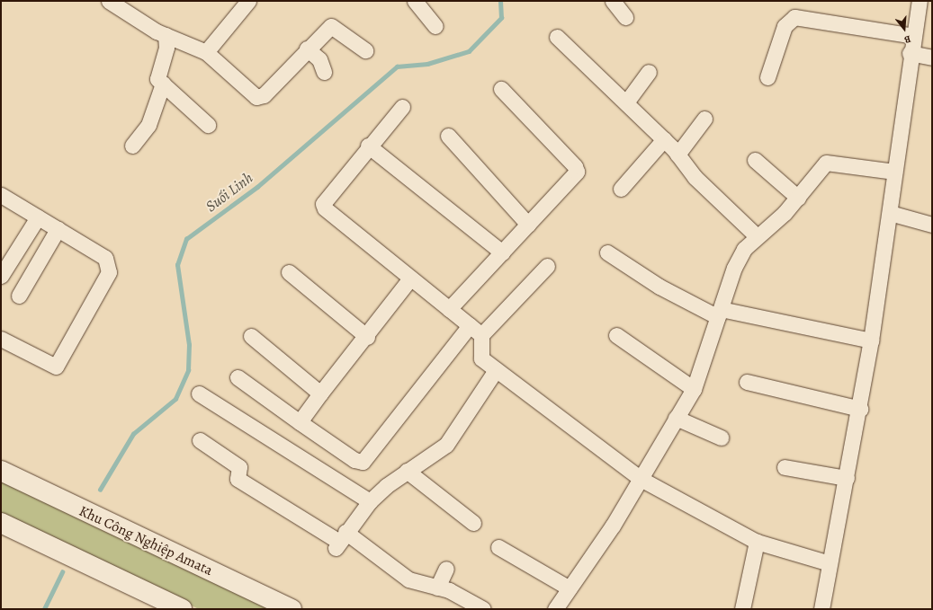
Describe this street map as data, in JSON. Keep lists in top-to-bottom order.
{
  "streets": {
    "street": ["Khu Công Nghiệp Amata"]
  },
  "water": ["Suối Linh"],
  "north": "bottom"
}
